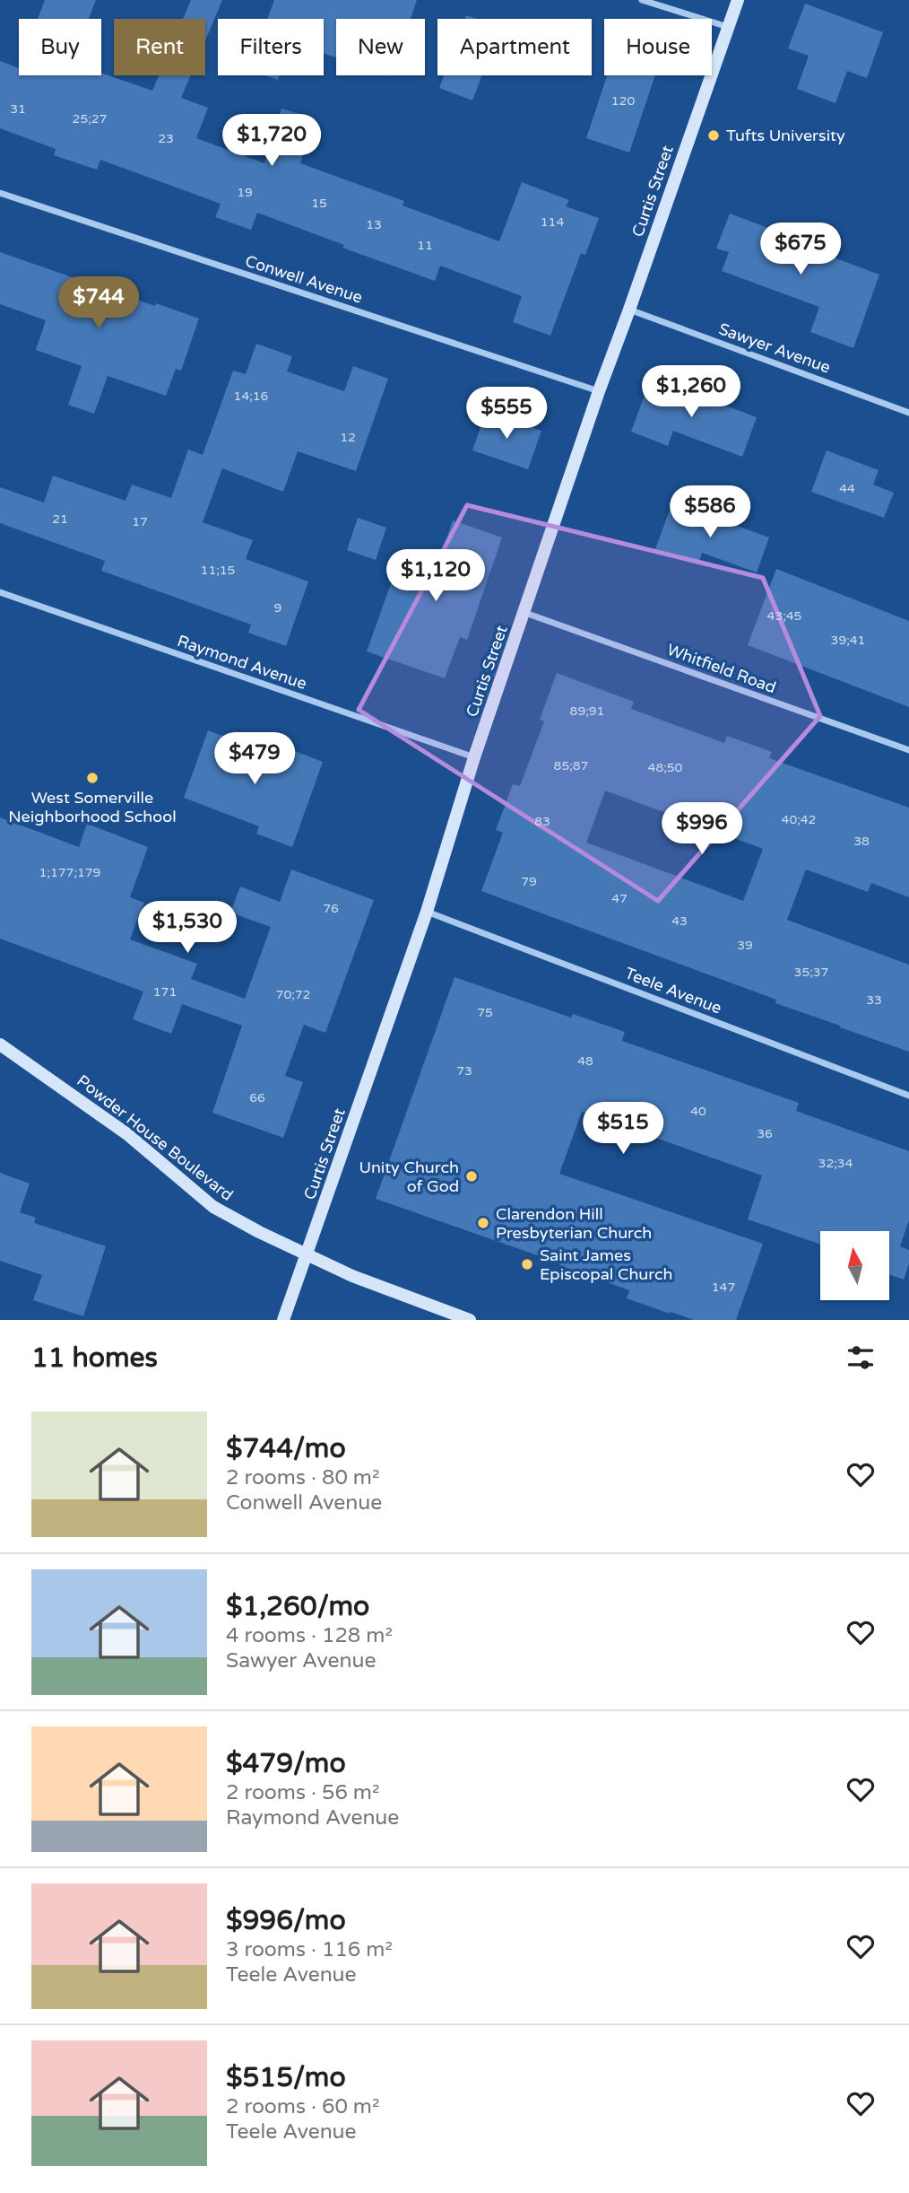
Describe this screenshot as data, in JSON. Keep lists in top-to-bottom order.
{
  "streets": {
    "street": [
      "Curtis Street",
      "Conwell Avenue",
      "Sawyer Avenue",
      "Raymond Avenue",
      "Whitfield Road",
      "Teele Avenue",
      "Powder House Boulevard"
    ]
  },
  "crossings": [
    ["Curtis Street", "Conwell Avenue"],
    ["Curtis Street", "Sawyer Avenue"],
    ["Curtis Street", "Raymond Avenue"],
    ["Curtis Street", "Whitfield Road"],
    ["Curtis Street", "Teele Avenue"],
    ["Curtis Street", "Powder House Boulevard"]
  ],
  "places": [
    "Tufts University",
    "West Somerville Neighborhood School",
    "Unity Church of God",
    "Clarendon Hill Presbyterian Church",
    "Saint James Episcopal Church"
  ],
  "house_numbers": [
    "120",
    "31",
    "25;27",
    "23",
    "19",
    "15",
    "114",
    "13",
    "11",
    "14;16",
    "12",
    "44",
    "21",
    "17",
    "11;15",
    "9",
    "43;45",
    "39;41",
    "89;91",
    "85;87",
    "48;50",
    "40;42",
    "83",
    "38",
    "1;177;179",
    "79",
    "47",
    "76",
    "43",
    "39",
    "35;37",
    "171",
    "70;72",
    "33",
    "75",
    "48",
    "73",
    "66",
    "40",
    "36",
    "32;34",
    "147"
  ],
  "north": "top",
  "page": {
    "chip": [
      "Buy",
      "Rent",
      "Filters",
      "New",
      "Apartment",
      "House"
    ],
    "price": [
      "$1,720",
      "$675",
      "$744",
      "$1,260",
      "$555",
      "$586",
      "$1,120",
      "$479",
      "$996",
      "$1,530",
      "$515"
    ],
    "heading": "11 homes",
    "list": [
      {
        "name": "$744/mo",
        "note": "2 rooms · 80 m² · Conwell Avenue"
      },
      {
        "name": "$1,260/mo",
        "note": "4 rooms · 128 m² · Sawyer Avenue"
      },
      {
        "name": "$479/mo",
        "note": "2 rooms · 56 m² · Raymond Avenue"
      },
      {
        "name": "$996/mo",
        "note": "3 rooms · 116 m² · Teele Avenue"
      },
      {
        "name": "$515/mo",
        "note": "2 rooms · 60 m² · Teele Avenue"
      }
    ]
  }
}
